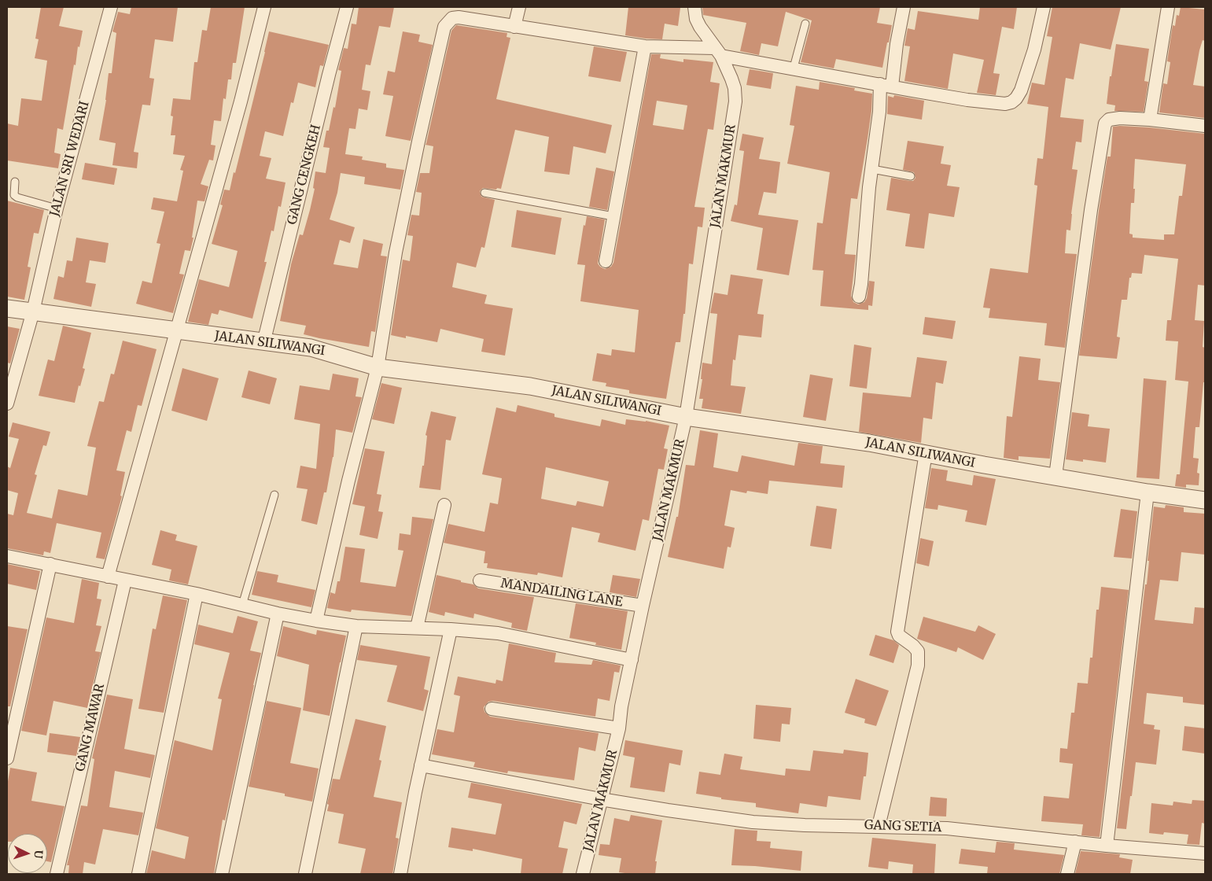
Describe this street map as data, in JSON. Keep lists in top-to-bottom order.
{
  "streets": {
    "street": [
      "JALAN SRI WEDARI",
      "GANG CENGKEH",
      "JALAN MAKMUR",
      "JALAN SILIWANGI",
      "MANDAILING LANE",
      "GANG MAWAR",
      "GANG SETIA"
    ]
  },
  "crossings": [
    ["JALAN SRI WEDARI", "JALAN SILIWANGI"],
    ["GANG CENGKEH", "JALAN SILIWANGI"],
    ["JALAN MAKMUR", "JALAN SILIWANGI"],
    ["JALAN MAKMUR", "MANDAILING LANE"],
    ["JALAN MAKMUR", "GANG SETIA"]
  ],
  "north": "right"
}
